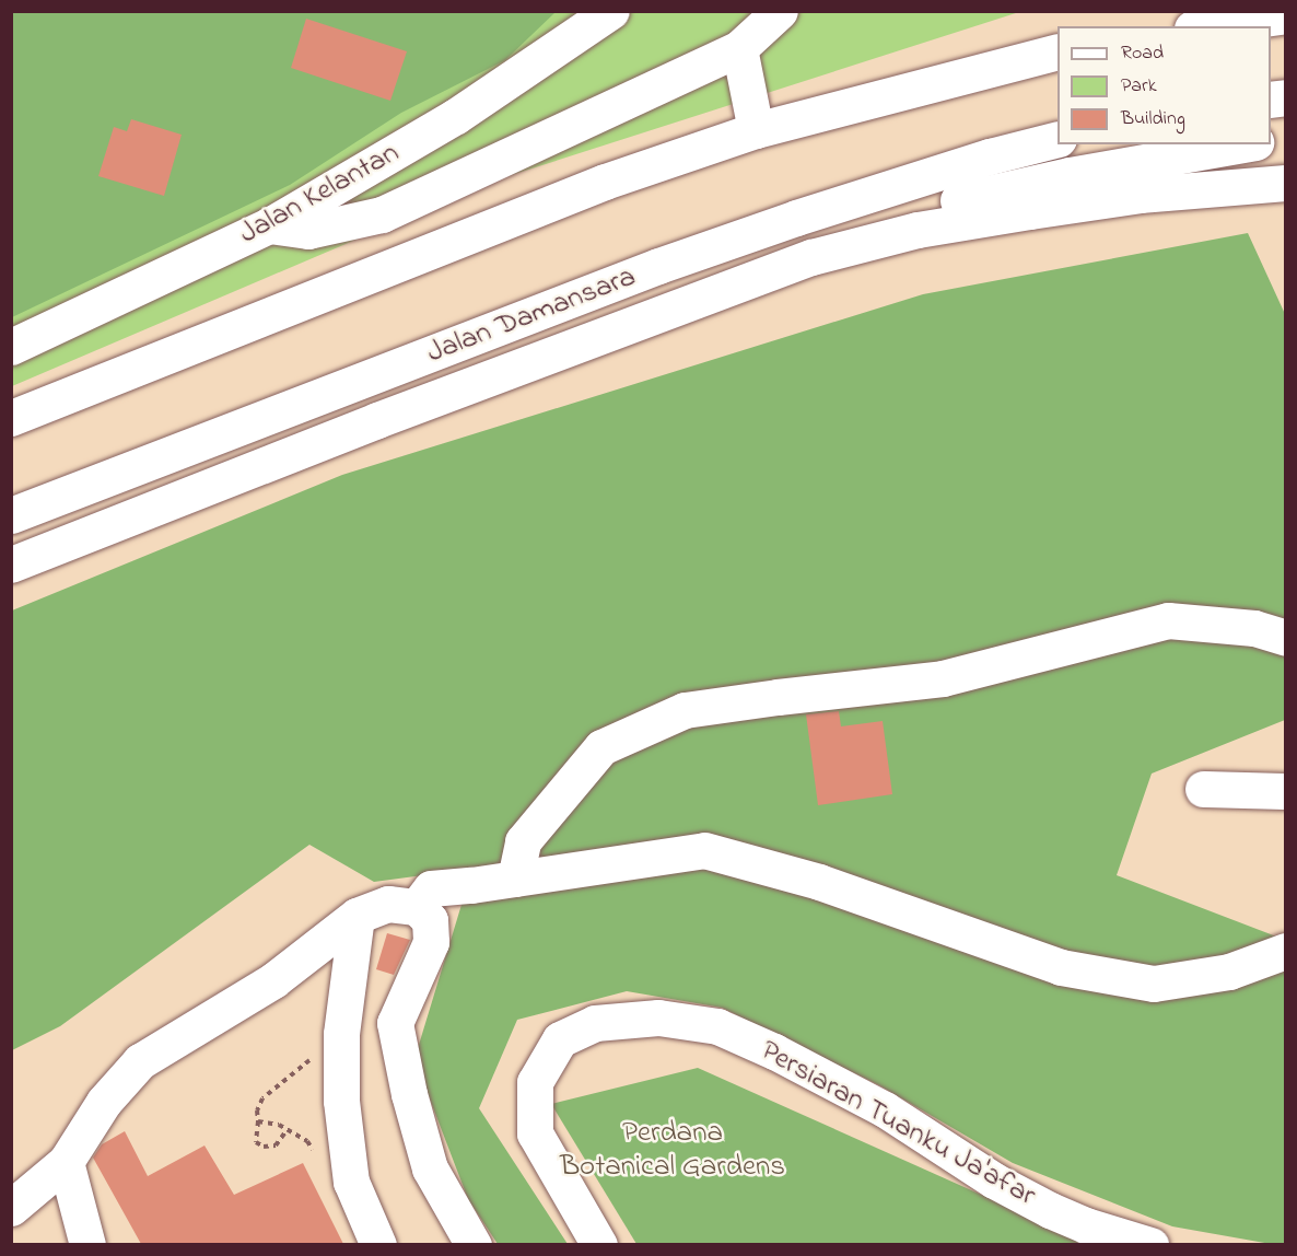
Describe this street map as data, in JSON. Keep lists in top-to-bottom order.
{
  "streets": {
    "main road": ["Jalan Kelantan", "Jalan Damansara", "Persiaran Tuanku Ja'afar"]
  },
  "parks": ["Perdana Botanical Gardens"],
  "legend": ["Road", "Park", "Building"]
}
